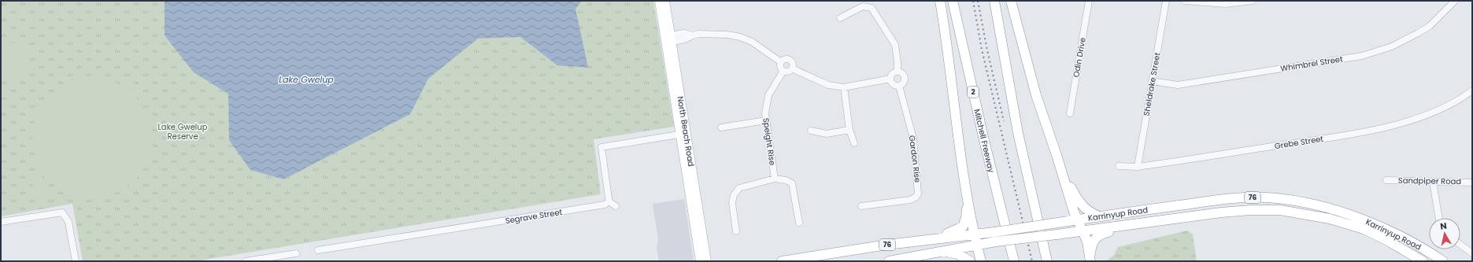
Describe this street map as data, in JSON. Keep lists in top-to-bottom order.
{
  "streets": {
    "highway": [
      "2",
      "Mitchell Freeway",
      "76",
      "Karrinyup Road"
    ],
    "main road": ["North Beach Road"],
    "street": [
      "Odin Drive",
      "Whimbrel Street",
      "Sheldrake Street",
      "Speight Rise",
      "Grebe Street",
      "Gardon Rise",
      "Sandpiper Road",
      "Segrave Street"
    ]
  },
  "crossings": [
    ["Whimbrel Street", "Sheldrake Street"],
    ["Sheldrake Street", "Grebe Street"]
  ],
  "water": ["Lake Gwelup"],
  "parks": ["Lake Gwelup Reserve"],
  "north": "top"
}
